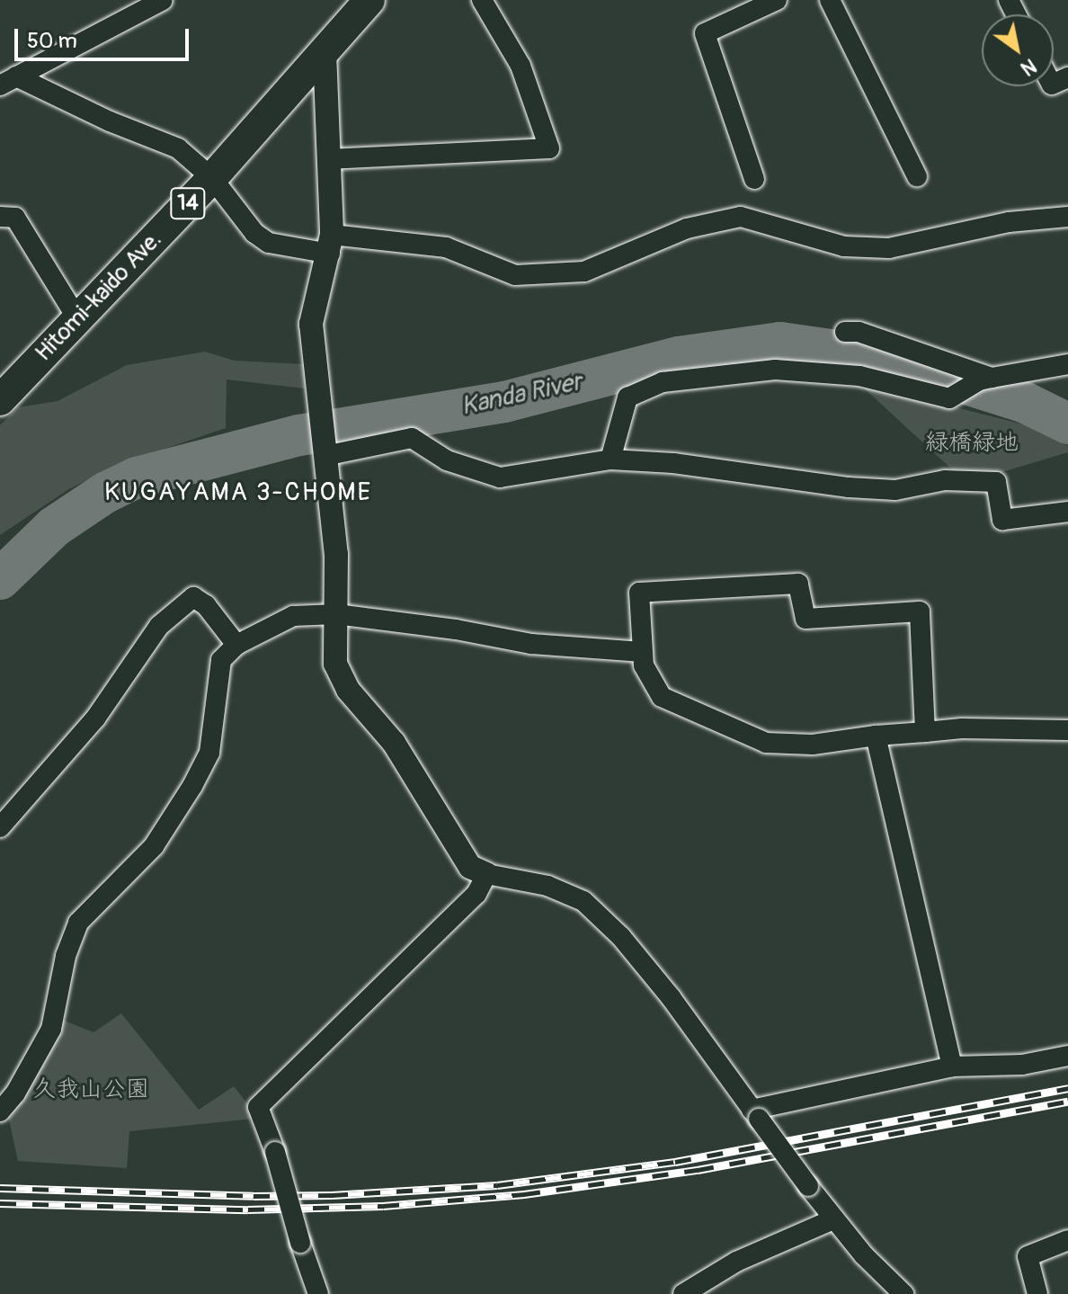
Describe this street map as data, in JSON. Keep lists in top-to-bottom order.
{
  "streets": {
    "main road": ["14", "Hitomi-kaido Ave."]
  },
  "districts": ["KUGAYAMA 3-CHOME"],
  "water": ["Kanda River"],
  "parks": ["緑橋緑地", "久我山公園"],
  "scale_bar": "50 m",
  "north": "bottom right"
}
